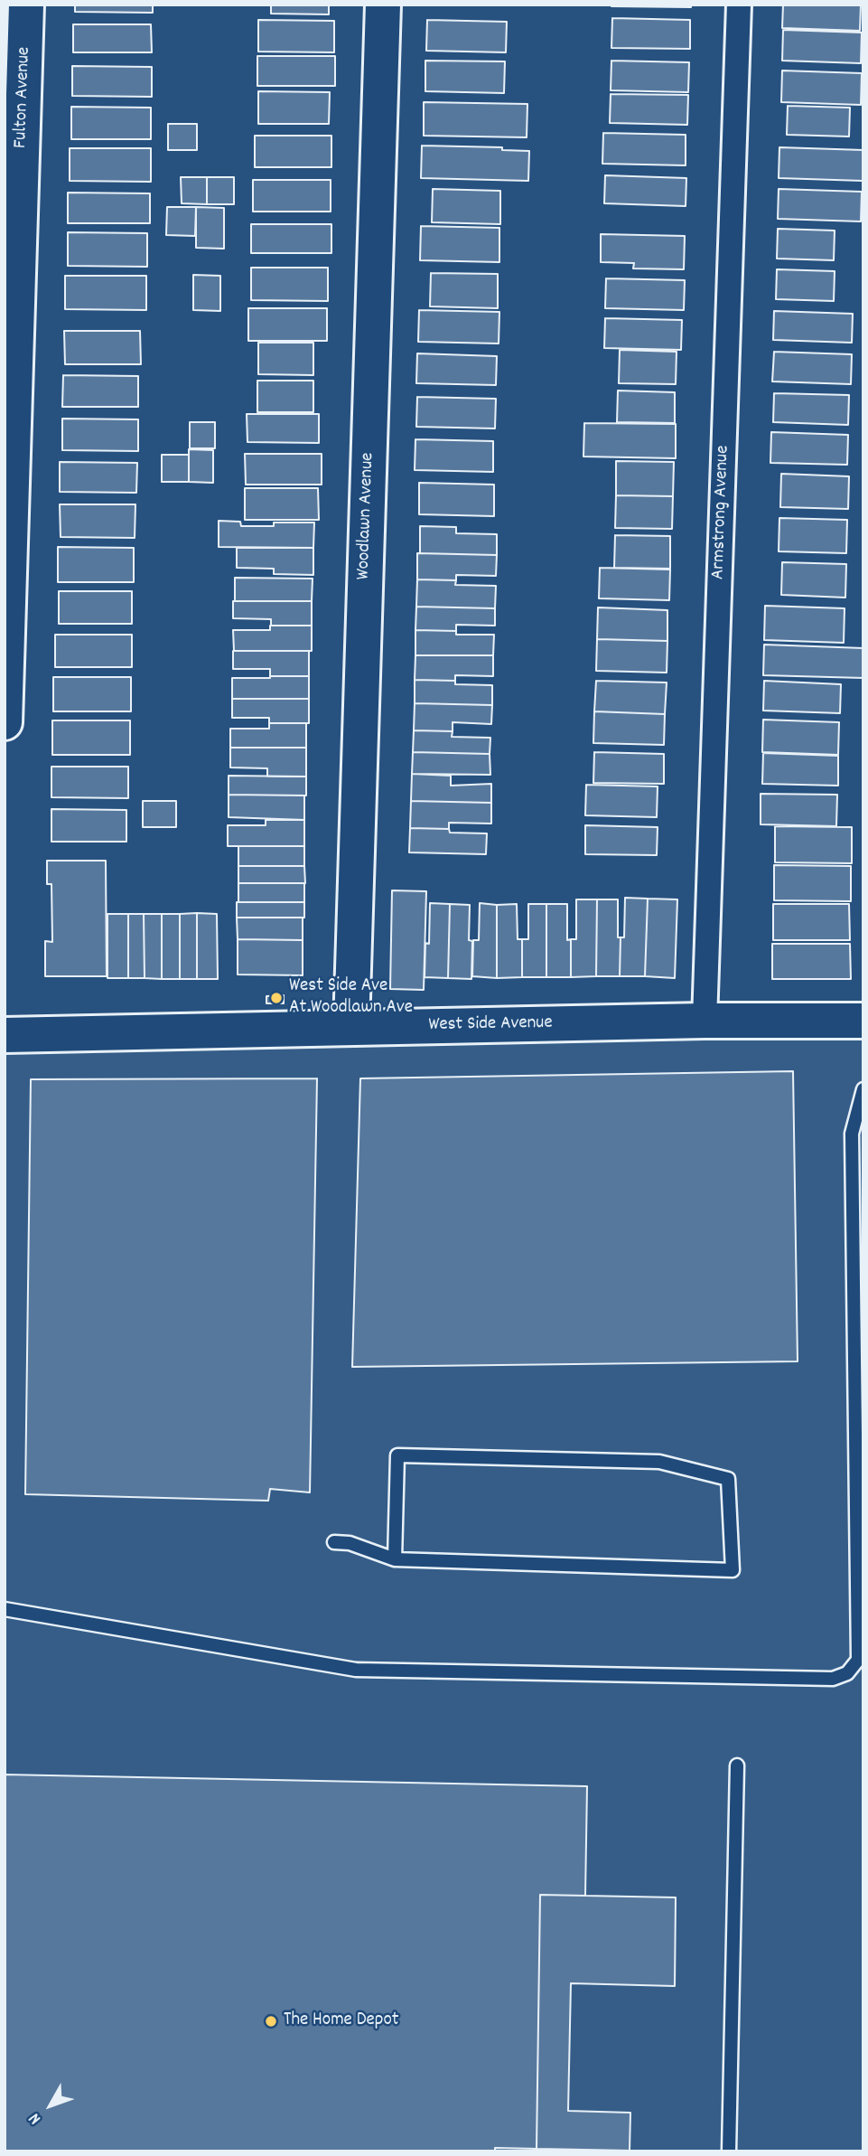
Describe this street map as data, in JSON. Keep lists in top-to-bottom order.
{
  "streets": {
    "street": [
      "Fulton Avenue",
      "Armstrong Avenue",
      "Woodlawn Avenue",
      "West Side Avenue"
    ]
  },
  "crossings": [
    ["Armstrong Avenue", "West Side Avenue"],
    ["Woodlawn Avenue", "West Side Avenue"]
  ],
  "places": ["West Side Ave At Woodlawn Ave", "The Home Depot"],
  "north": "bottom left"
}
